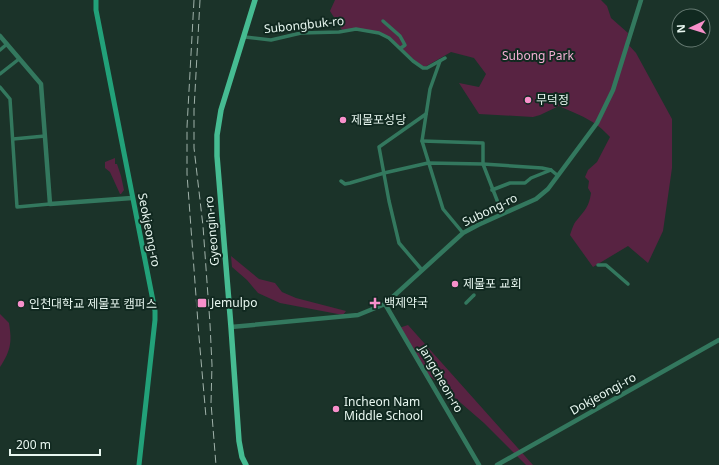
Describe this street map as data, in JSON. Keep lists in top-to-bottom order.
{
  "streets": {
    "main road": ["Seokjeong-ro", "Gyeongin-ro"],
    "street": [
      "Subongbuk-ro",
      "Subong-ro",
      "Jangcheon-ro",
      "Dokjeongi-ro"
    ]
  },
  "crossings": [
    ["Subongbuk-ro", "Gyeongin-ro"],
    ["Subong-ro", "Gyeongin-ro"],
    ["Subong-ro", "Jangcheon-ro"]
  ],
  "parks": ["Subong Park"],
  "places": {
    "other": [
      "무덕정",
      "제물포성당",
      "제물포 교회",
      "인천대학교 제물포 캠퍼스",
      "Incheon Nam Middle School"
    ],
    "transit": ["Jemulpo"],
    "health": ["백제약국"]
  },
  "scale_bar": "200 m",
  "north": "left"
}
